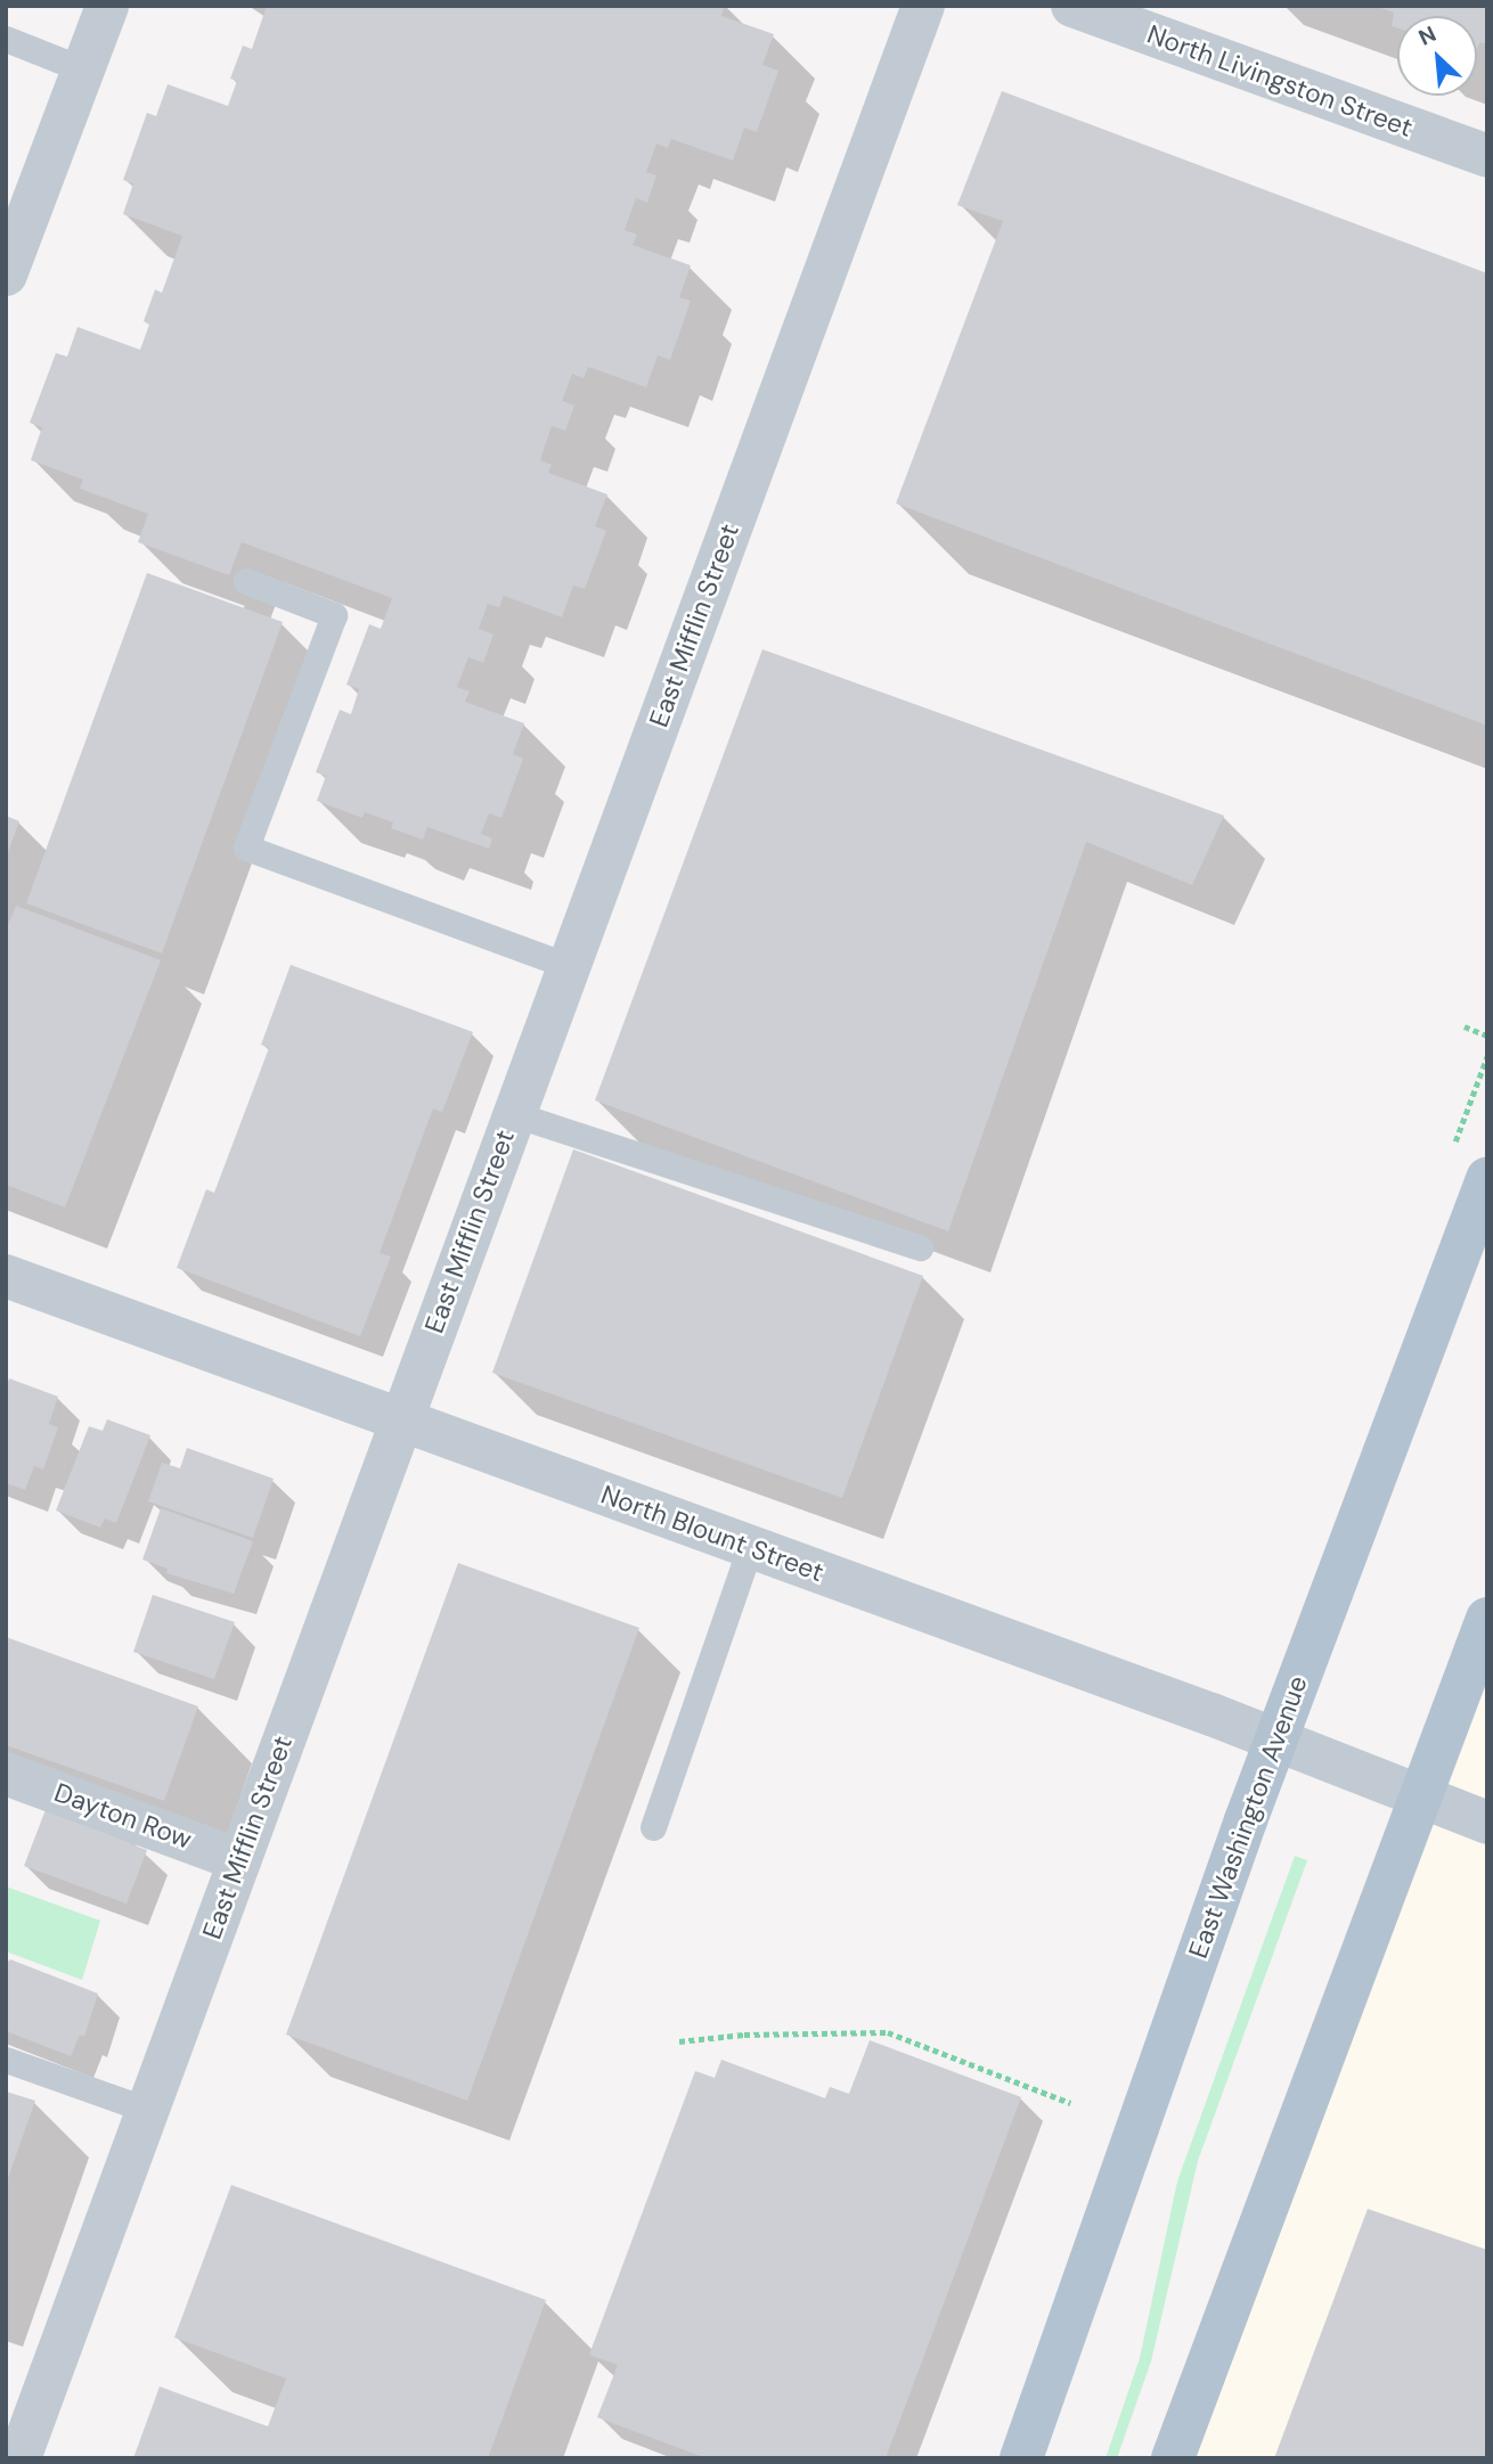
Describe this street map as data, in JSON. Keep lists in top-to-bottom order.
{
  "streets": {
    "main road": ["East Washington Avenue"],
    "street": [
      "North Livingston Street",
      "East Mifflin Street",
      "North Blount Street",
      "Dayton Row"
    ]
  },
  "crossings": [
    ["East Mifflin Street", "North Blount Street"],
    ["East Mifflin Street", "Dayton Row"],
    ["North Blount Street", "East Washington Avenue"]
  ],
  "north": "top left"
}
